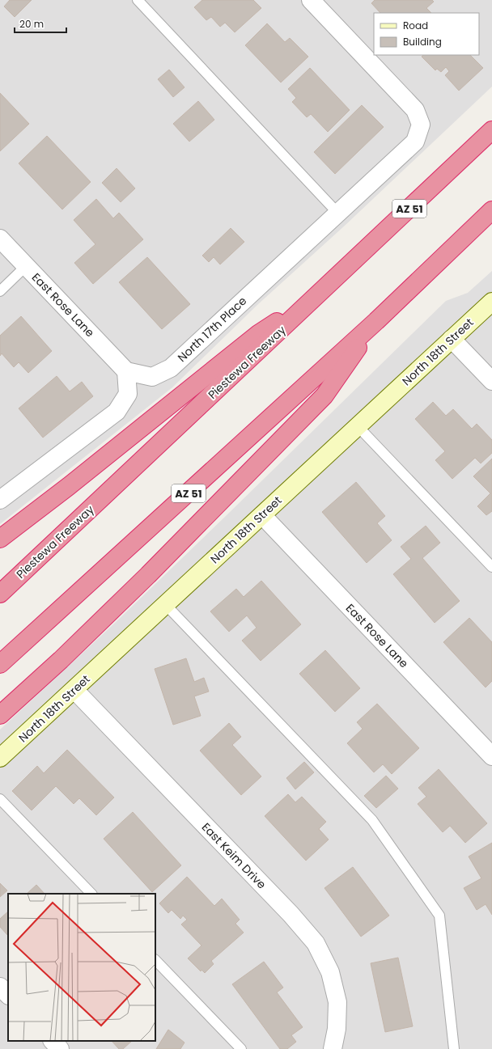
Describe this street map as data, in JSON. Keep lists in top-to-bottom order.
{
  "streets": {
    "highway": ["AZ 51", "Piestewa Freeway"],
    "street": [
      "East Rose Lane",
      "North 17th Place",
      "North 18th Street",
      "East Keim Drive"
    ]
  },
  "crossings": [
    ["East Rose Lane", "North 17th Place"],
    ["East Rose Lane", "North 18th Street"],
    ["North 18th Street", "East Keim Drive"]
  ],
  "legend": ["Road", "Building"],
  "scale_bar": "20 m"
}
